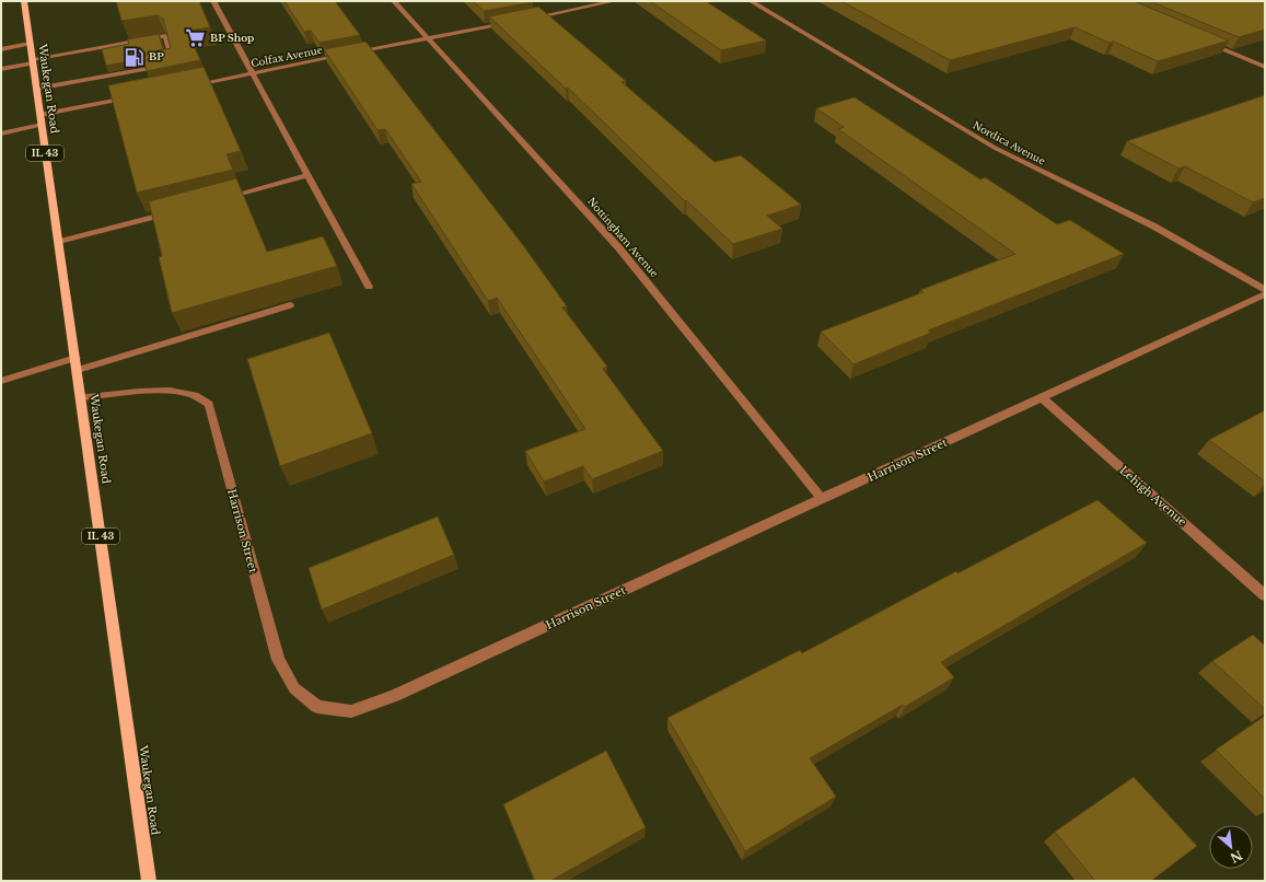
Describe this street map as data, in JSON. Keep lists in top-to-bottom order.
{
  "streets": {
    "main road": ["Waukegan Road", "IL 43"],
    "street": [
      "Colfax Avenue",
      "Nordica Avenue",
      "Nottingham Avenue",
      "Harrison Street",
      "Lehigh Avenue"
    ]
  },
  "crossings": [
    ["Waukegan Road", "Harrison Street"],
    ["Nottingham Avenue", "Harrison Street"],
    ["Harrison Street", "Lehigh Avenue"]
  ],
  "places": {
    "supermarket": ["BP Shop"],
    "fuel station": ["BP"]
  },
  "north": "bottom right"
}
